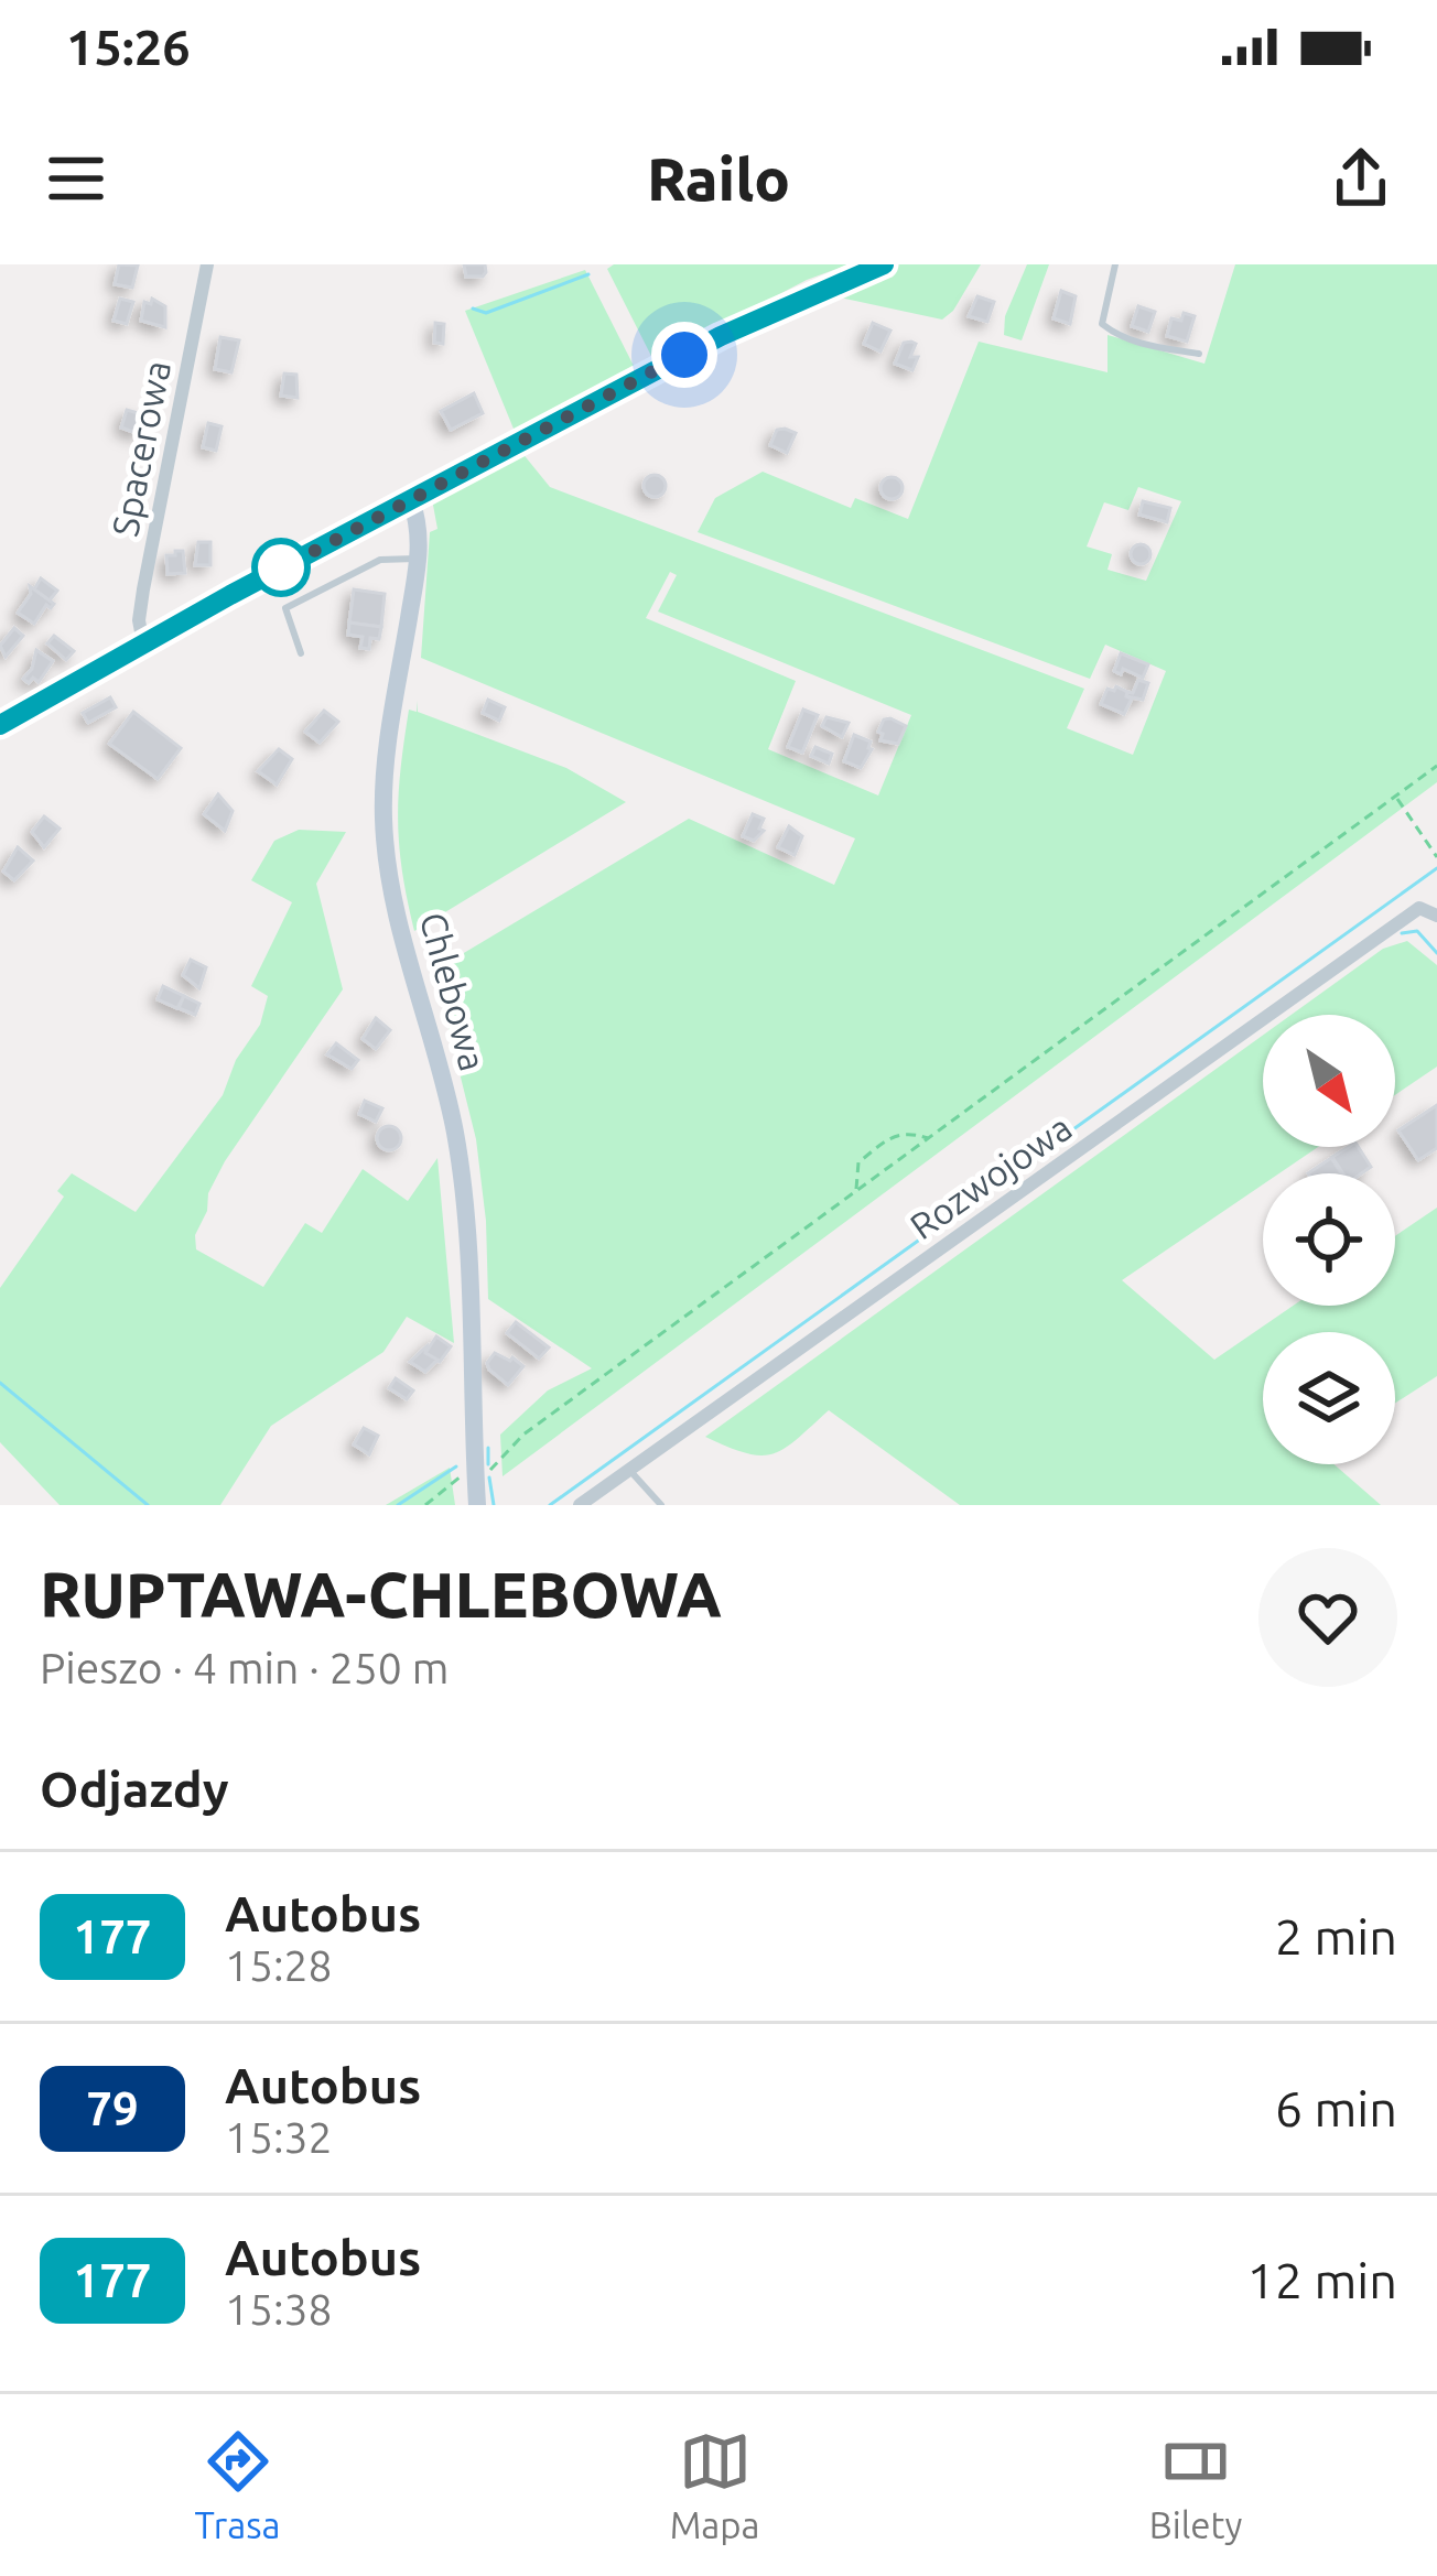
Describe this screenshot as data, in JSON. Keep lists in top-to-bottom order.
{
  "streets": {
    "street": ["Spacerowa", "Chlebowa", "Rozwojowa"]
  },
  "lines": ["bus line 177"],
  "north": "bottom right",
  "page": {
    "status": "15:26",
    "header": "Railo",
    "heading": [
      ["RUPTAWA-CHLEBOWA", "Pieszo · 4 min · 250 m"],
      "Odjazdy"
    ],
    "list": [
      {
        "mark": "177",
        "name": "Autobus",
        "note": "15:28",
        "value": "2 min"
      },
      {
        "mark": "79",
        "name": "Autobus",
        "note": "15:32",
        "value": "6 min"
      },
      {
        "mark": "177",
        "name": "Autobus",
        "note": "15:38",
        "value": "12 min"
      }
    ],
    "tabs": ["Trasa", "Mapa", "Bilety"]
  }
}
